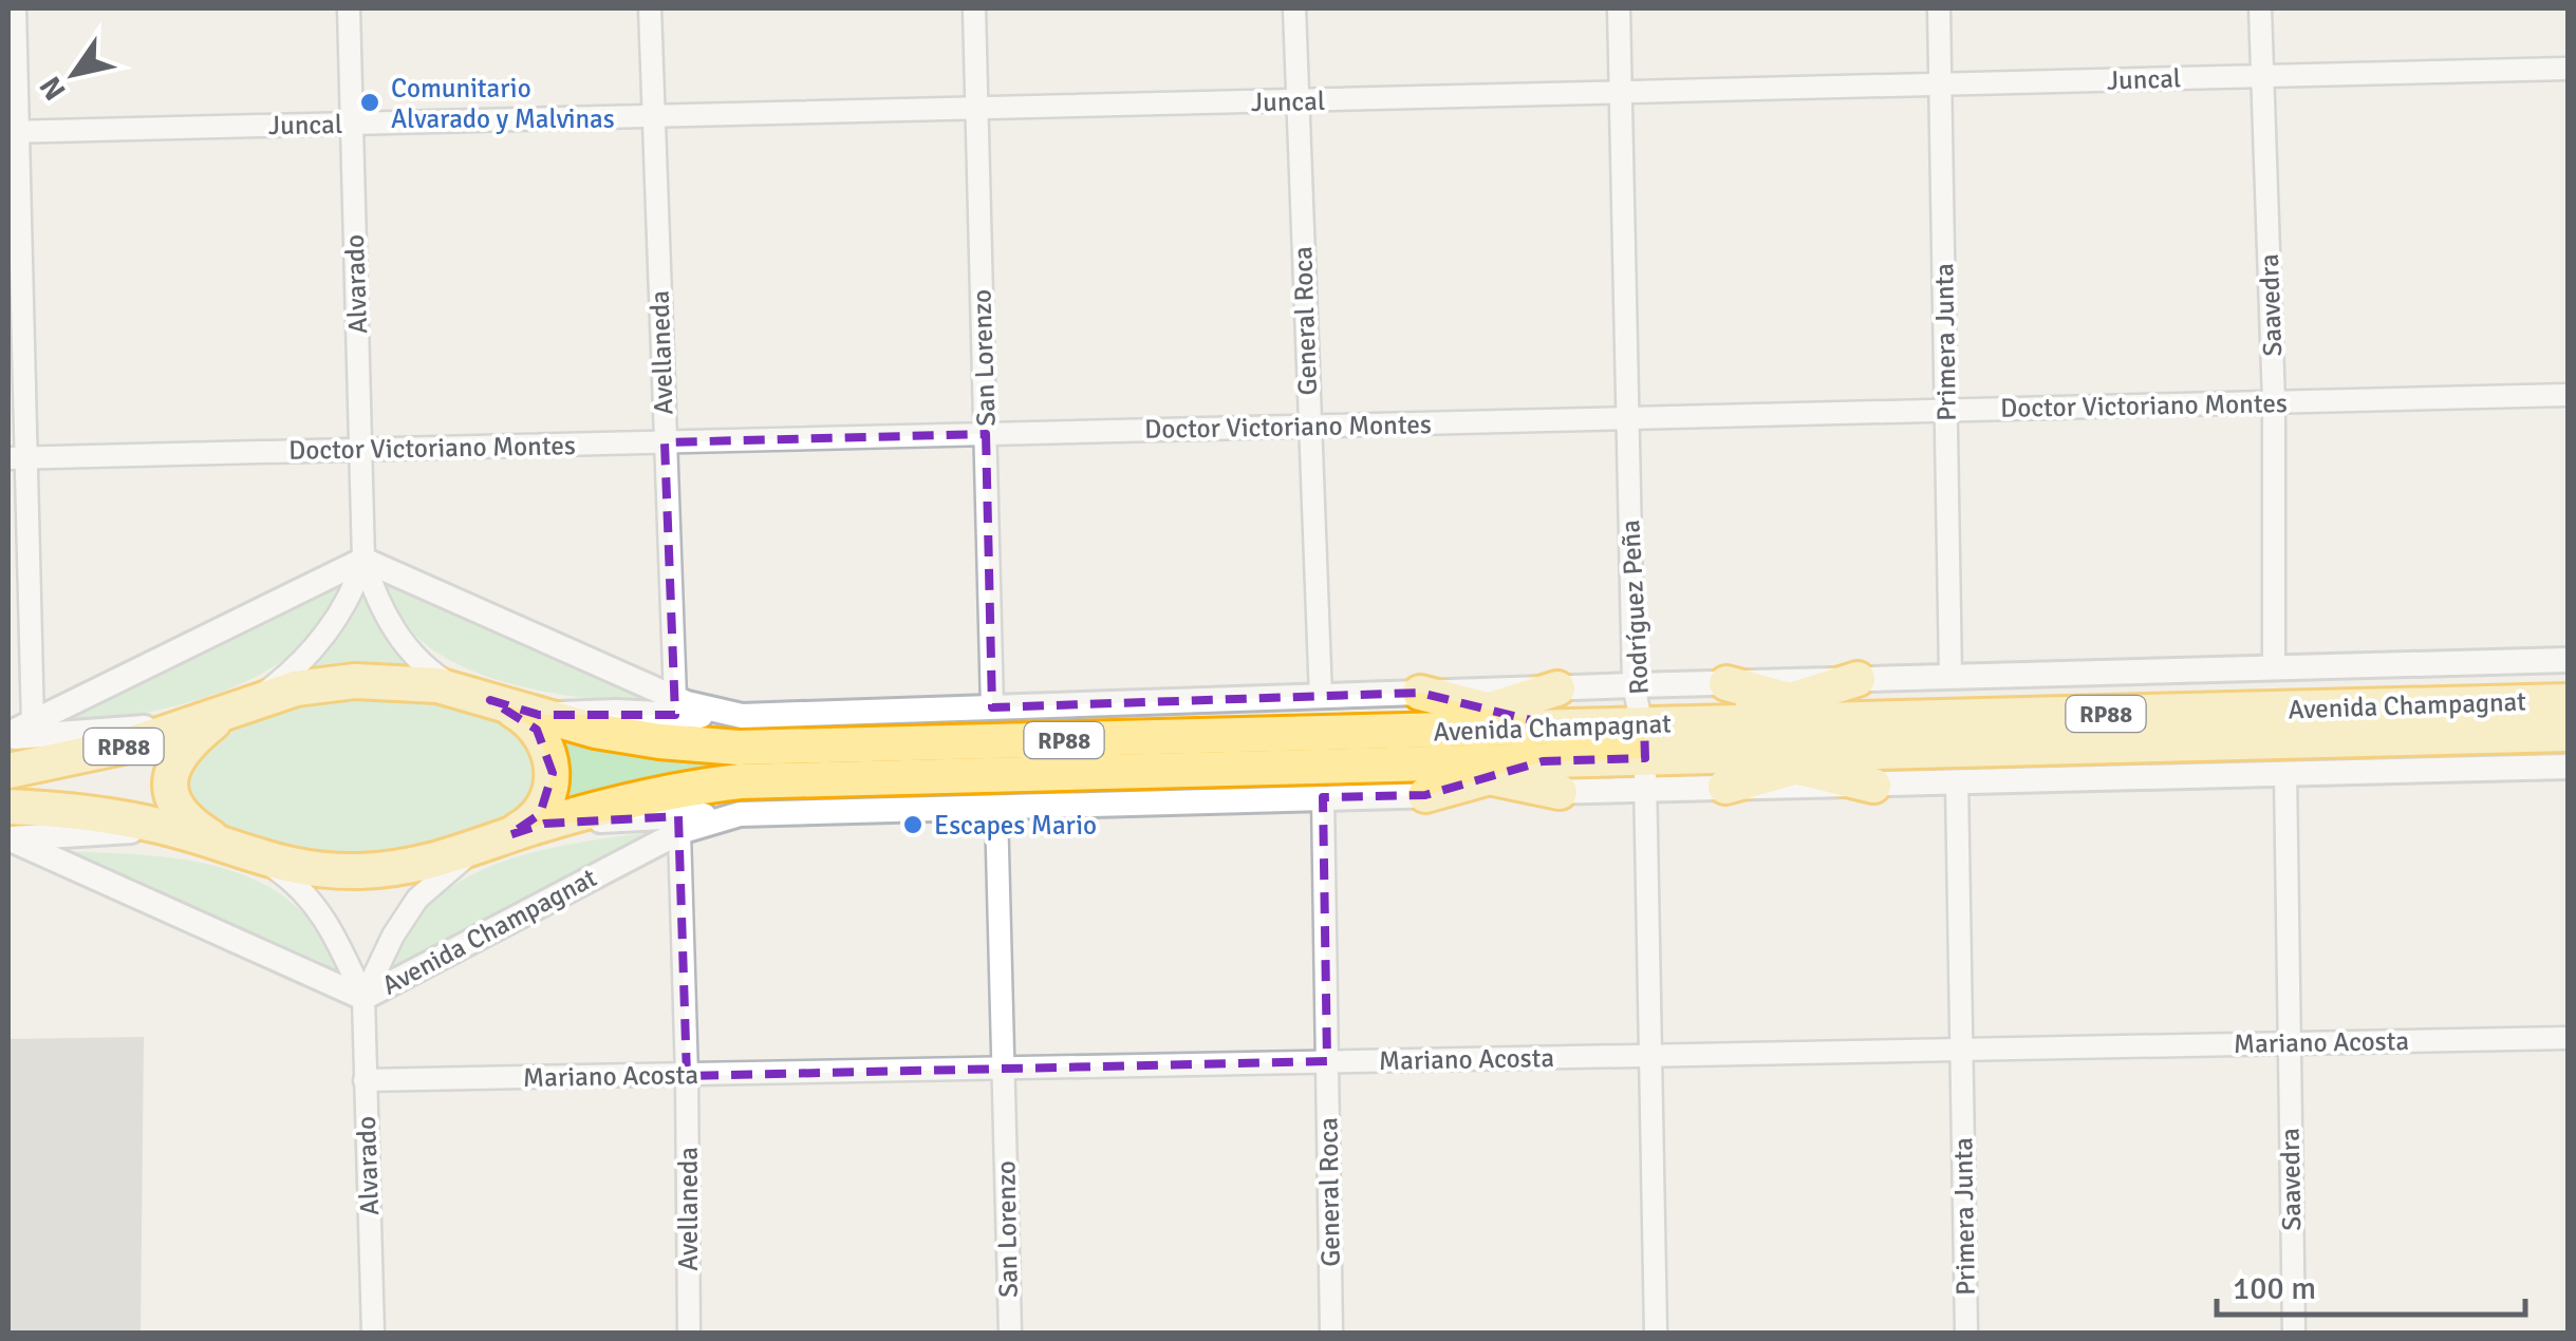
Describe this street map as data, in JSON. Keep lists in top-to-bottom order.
{
  "streets": {
    "highway": ["Avenida Champagnat", "RP88"],
    "street": [
      "Juncal",
      "Alvarado",
      "Saavedra",
      "General Roca",
      "Primera Junta",
      "Avellaneda",
      "San Lorenzo",
      "Doctor Victoriano Montes",
      "Rodríguez Peña",
      "Mariano Acosta"
    ]
  },
  "crossings": [
    ["Juncal", "Alvarado"],
    ["Juncal", "Saavedra"],
    ["Juncal", "General Roca"],
    ["Juncal", "Primera Junta"],
    ["Juncal", "Avellaneda"],
    ["Juncal", "San Lorenzo"],
    ["Juncal", "Rodríguez Peña"],
    ["Alvarado", "Doctor Victoriano Montes"],
    ["Alvarado", "Avenida Champagnat"],
    ["Alvarado", "RP88"],
    ["Alvarado", "Mariano Acosta"],
    ["Saavedra", "Doctor Victoriano Montes"],
    ["Saavedra", "Avenida Champagnat"],
    ["Saavedra", "Mariano Acosta"],
    ["General Roca", "Doctor Victoriano Montes"],
    ["General Roca", "Avenida Champagnat"],
    ["General Roca", "Mariano Acosta"],
    ["Primera Junta", "Doctor Victoriano Montes"],
    ["Primera Junta", "Avenida Champagnat"],
    ["Primera Junta", "Mariano Acosta"],
    ["Avellaneda", "Doctor Victoriano Montes"],
    ["Avellaneda", "Avenida Champagnat"],
    ["Avellaneda", "Mariano Acosta"],
    ["San Lorenzo", "Doctor Victoriano Montes"],
    ["San Lorenzo", "Avenida Champagnat"],
    ["San Lorenzo", "Mariano Acosta"],
    ["Doctor Victoriano Montes", "Rodríguez Peña"],
    ["Rodríguez Peña", "Avenida Champagnat"],
    ["Rodríguez Peña", "Mariano Acosta"],
    ["Avenida Champagnat", "RP88"]
  ],
  "places": ["Comunitario Alvarado y Malvinas", "Escapes Mario"],
  "scale_bar": "100 m",
  "north": "bottom left"
}
